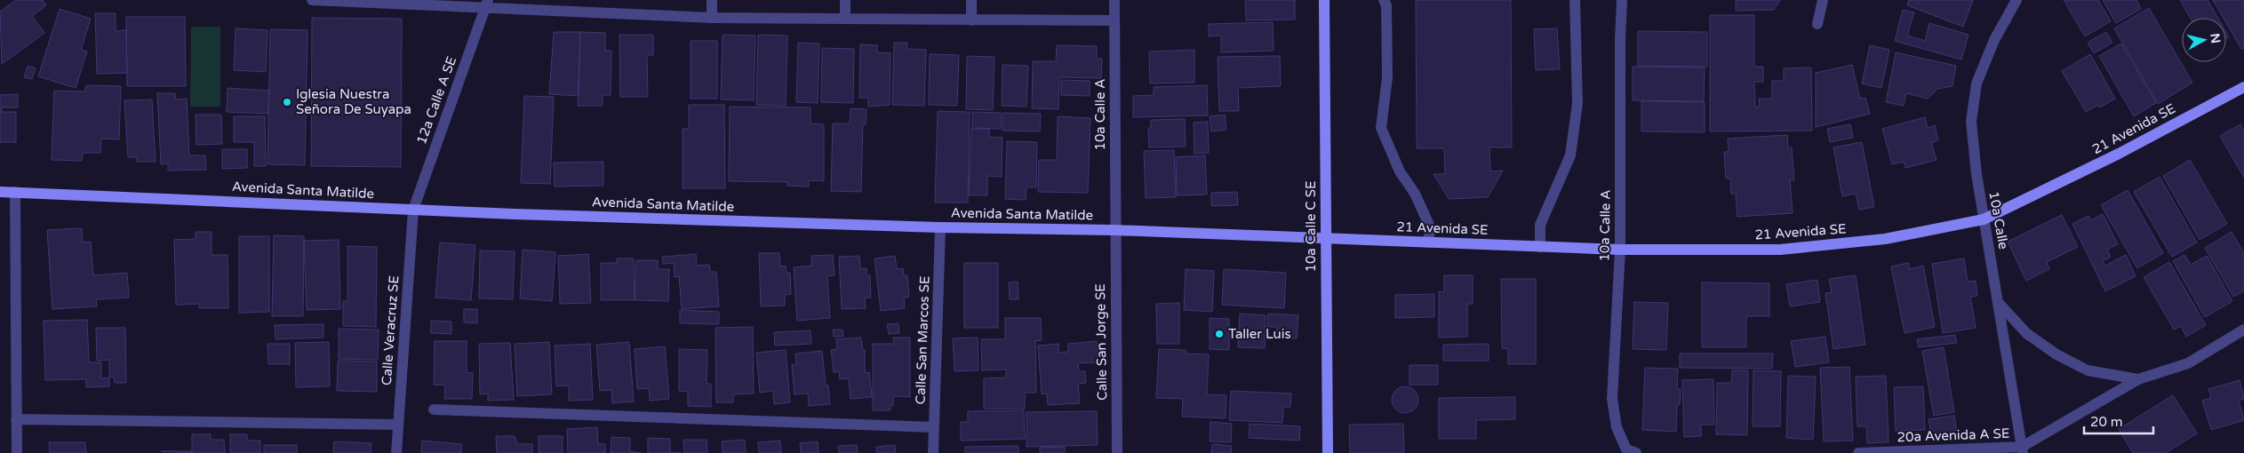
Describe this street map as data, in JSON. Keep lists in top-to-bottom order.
{
  "streets": {
    "street": [
      "12a Calle A SE",
      "10a Calle A",
      "21 Avenida SE",
      "Avenida Santa Matilde",
      "10a Calle",
      "10a Calle C SE",
      "Calle Veracruz SE",
      "Calle San Marcos SE",
      "Calle San Jorge SE",
      "20a Avenida A SE"
    ]
  },
  "crossings": [
    ["12a Calle A SE", "Avenida Santa Matilde"],
    ["12a Calle A SE", "Calle Veracruz SE"],
    ["10a Calle A", "21 Avenida SE"],
    ["10a Calle A", "Avenida Santa Matilde"],
    ["10a Calle A", "Calle San Jorge SE"],
    ["21 Avenida SE", "Avenida Santa Matilde"],
    ["21 Avenida SE", "10a Calle"],
    ["21 Avenida SE", "10a Calle C SE"],
    ["Avenida Santa Matilde", "10a Calle C SE"],
    ["Avenida Santa Matilde", "Calle Veracruz SE"],
    ["Avenida Santa Matilde", "Calle San Marcos SE"],
    ["Avenida Santa Matilde", "Calle San Jorge SE"],
    ["10a Calle", "20a Avenida A SE"]
  ],
  "places": ["Iglesia Nuestra Señora De Suyapa", "Taller Luis"],
  "scale_bar": "20 m",
  "north": "right"
}
